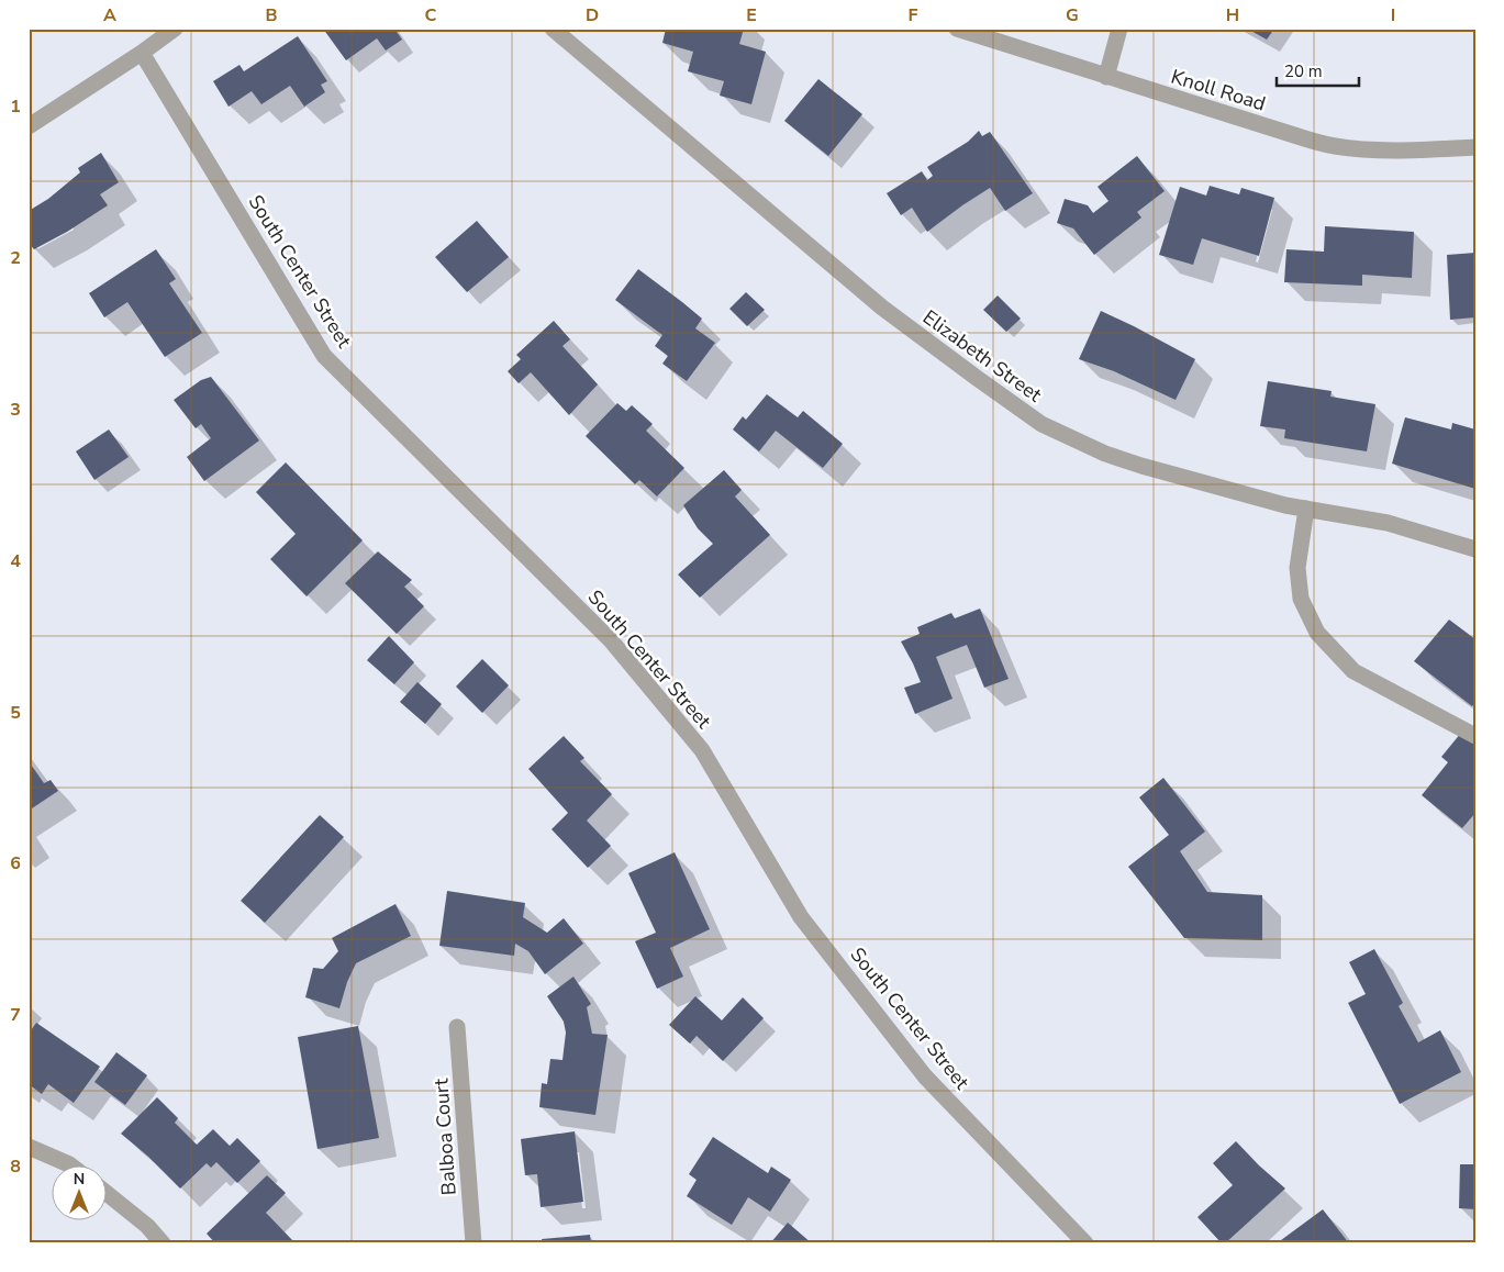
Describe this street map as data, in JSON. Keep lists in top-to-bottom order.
{
  "streets": {
    "street": [
      "Knoll Road",
      "South Center Street",
      "Elizabeth Street",
      "Balboa Court"
    ]
  },
  "scale_bar": "20 m",
  "north": "top",
  "grid": {
    "columns": [
      "A",
      "B",
      "C",
      "D",
      "E",
      "F",
      "G",
      "H",
      "I"
    ],
    "rows": [
      "1",
      "2",
      "3",
      "4",
      "5",
      "6",
      "7",
      "8"
    ]
  }
}
